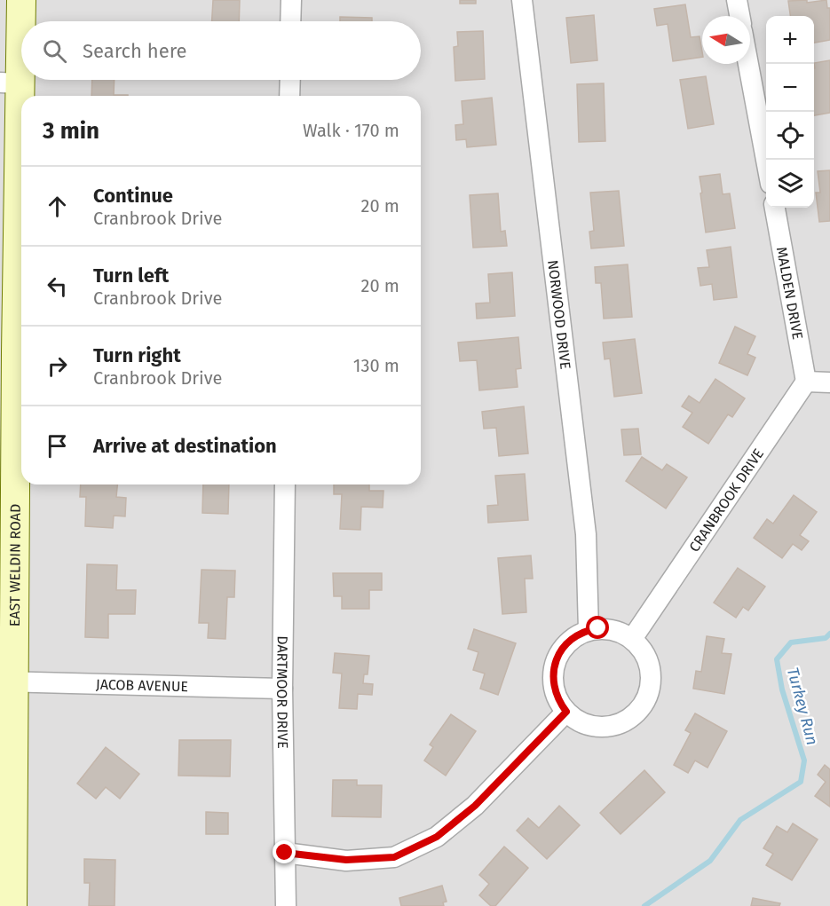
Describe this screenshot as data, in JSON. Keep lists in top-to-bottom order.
{
  "streets": {
    "street": [
      "MALDEN DRIVE",
      "NORWOOD DRIVE",
      "CRANBROOK DRIVE",
      "EAST WELDIN ROAD",
      "JACOB AVENUE",
      "DARTMOOR DRIVE"
    ]
  },
  "crossings": [
    ["MALDEN DRIVE", "CRANBROOK DRIVE"],
    ["NORWOOD DRIVE", "CRANBROOK DRIVE"],
    ["EAST WELDIN ROAD", "JACOB AVENUE"],
    ["JACOB AVENUE", "DARTMOOR DRIVE"]
  ],
  "water": ["Turkey Run"],
  "north": "left",
  "page": {
    "map_buttons": ["+", "−"],
    "search": "Search here",
    "heading": ["3 min", "Walk · 170 m"],
    "list": [
      ["Continue", "Cranbrook Drive", "20 m"],
      ["Turn left", "Cranbrook Drive", "20 m"],
      ["Turn right", "Cranbrook Drive", "130 m"],
      "Arrive at destination"
    ]
  }
}
